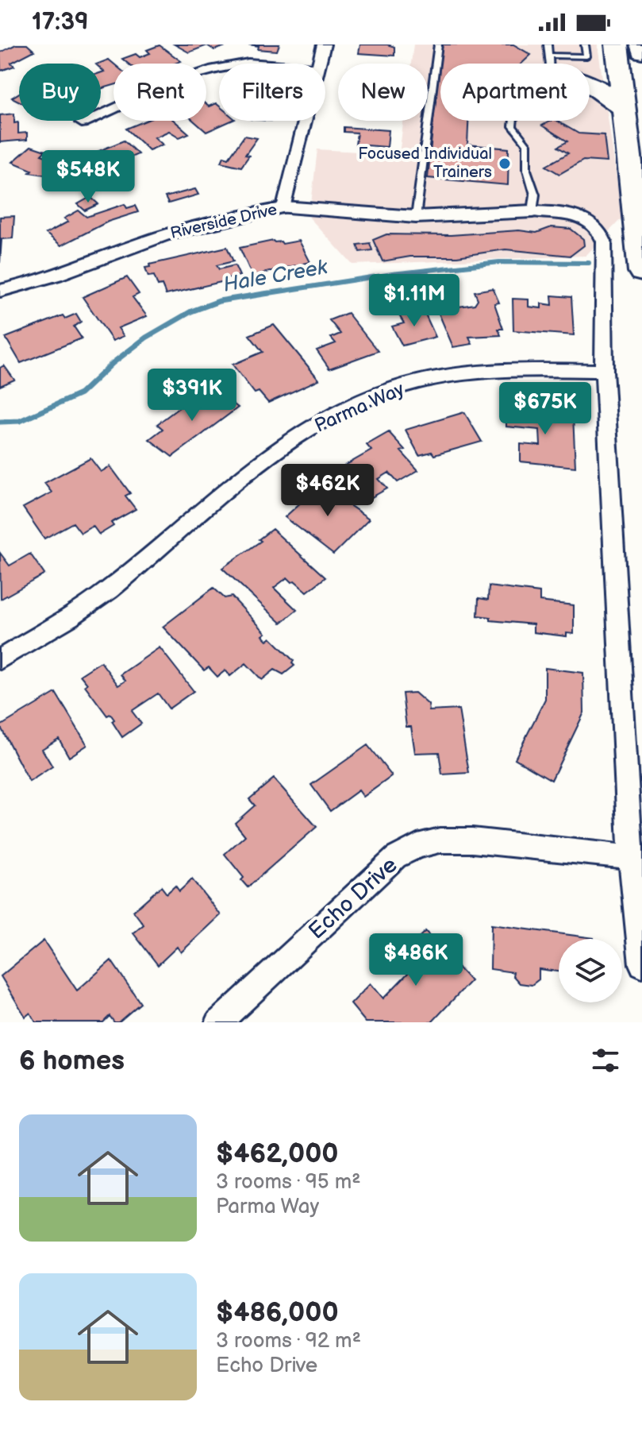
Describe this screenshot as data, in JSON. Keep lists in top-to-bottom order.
{
  "streets": {
    "street": ["Riverside Drive", "Parma Way", "Echo Drive"]
  },
  "water": ["Hale Creek"],
  "places": ["Focused Individual Trainers"],
  "page": {
    "status": "17:39",
    "chip": [
      "Buy",
      "Rent",
      "Filters",
      "New",
      "Apartment"
    ],
    "price": [
      "$548K",
      "$1.11M",
      "$391K",
      "$675K",
      "$462K",
      "$486K"
    ],
    "heading": "6 homes",
    "list": [
      {
        "name": "$462,000",
        "note": "3 rooms · 95 m² · Parma Way"
      },
      {
        "name": "$486,000",
        "note": "3 rooms · 92 m² · Echo Drive"
      }
    ]
  }
}
